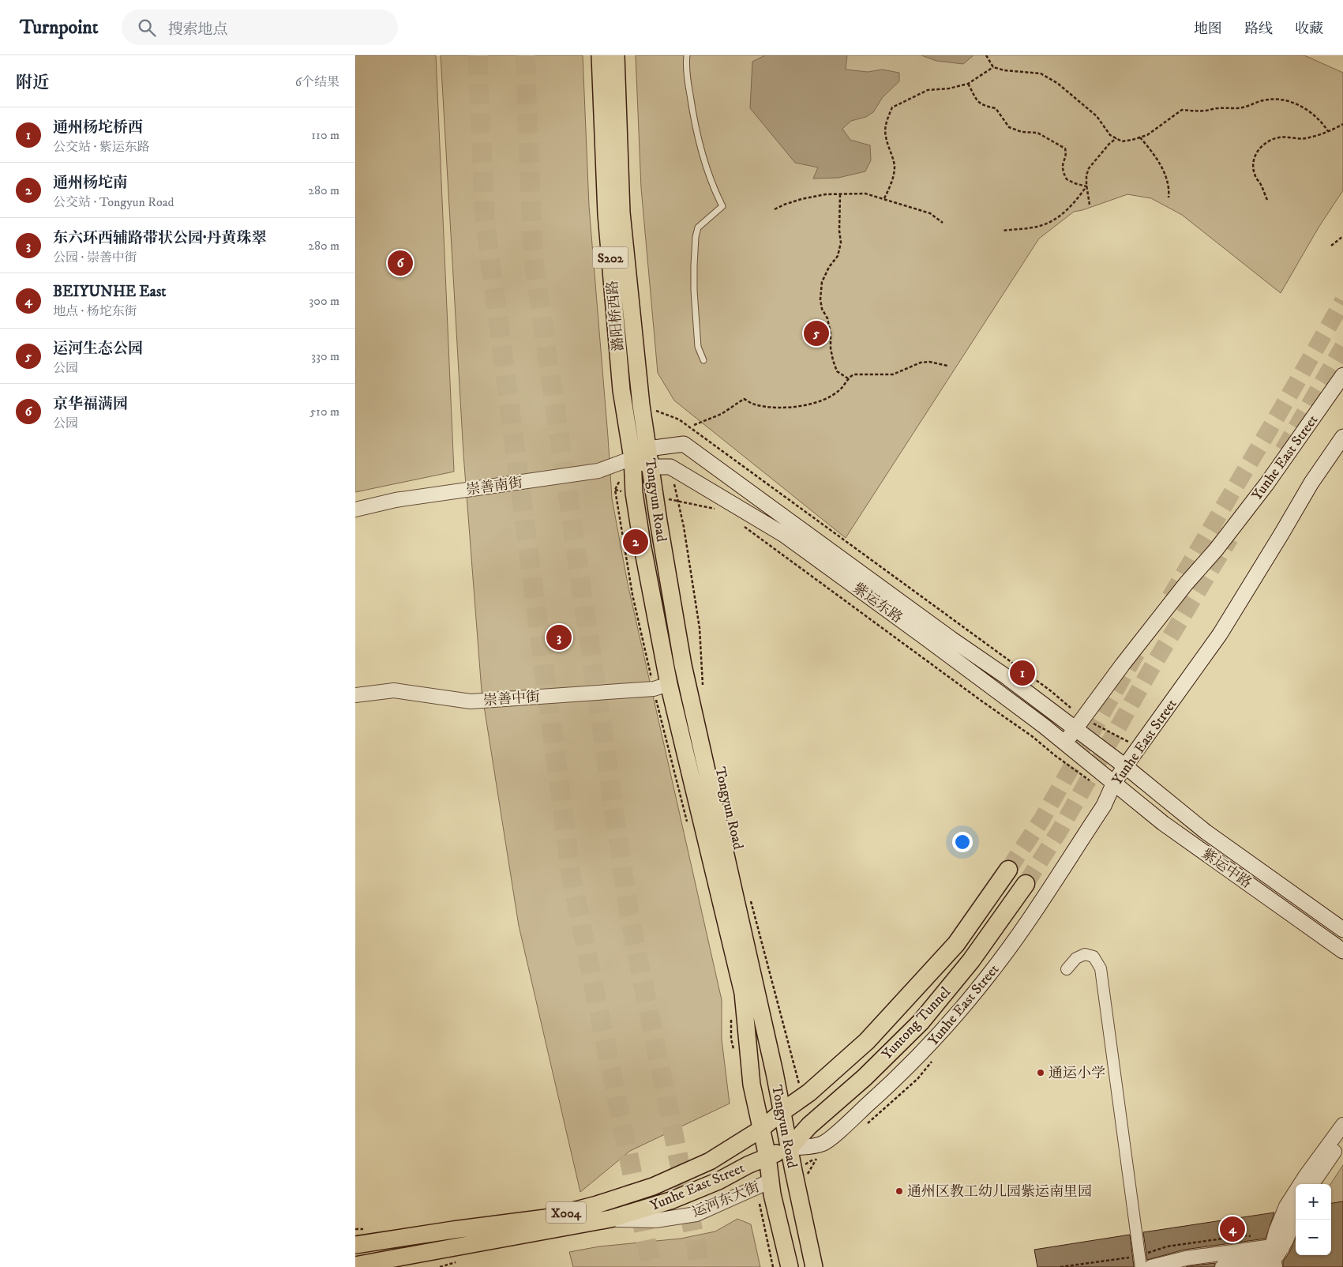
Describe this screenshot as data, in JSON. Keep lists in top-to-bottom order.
{
  "streets": {
    "highway": ["Yuntong Tunnel"],
    "main road": [
      "S202",
      "潞阳桥西路",
      "Yunhe East Street",
      "Tongyun Road",
      "紫运东路",
      "紫运中路",
      "X004"
    ],
    "street": ["崇善南街", "崇善中街", "运河东大街"]
  },
  "crossings": [
    ["潞阳桥西路", "崇善南街"],
    ["潞阳桥西路", "Tongyun Road"],
    ["潞阳桥西路", "紫运东路"],
    ["Yunhe East Street", "Tongyun Road"],
    ["Yunhe East Street", "紫运东路"],
    ["Yunhe East Street", "紫运中路"],
    ["Yunhe East Street", "Yuntong Tunnel"],
    ["Yunhe East Street", "运河东大街"],
    ["崇善南街", "Tongyun Road"],
    ["崇善南街", "紫运东路"],
    ["Tongyun Road", "紫运东路"],
    ["Tongyun Road", "崇善中街"],
    ["Tongyun Road", "Yuntong Tunnel"],
    ["Tongyun Road", "运河东大街"],
    ["紫运东路", "紫运中路"]
  ],
  "places": ["通运小学", "通州区教工幼儿园紫运南里园"],
  "page": {
    "header": "Turnpoint",
    "search": "搜索地点",
    "nav": ["地图", "路线", "收藏"],
    "heading": ["附近", "6个结果"],
    "list": [
      {
        "mark": "1",
        "name": "通州杨坨桥西",
        "note": "公交站 · 紫运东路",
        "value": "110 m"
      },
      {
        "mark": "2",
        "name": "通州杨坨南",
        "note": "公交站 · Tongyun Road",
        "value": "280 m"
      },
      {
        "mark": "3",
        "name": "东六环西辅路带状公园·丹黄珠翠",
        "note": "公园 · 崇善中街",
        "value": "280 m"
      },
      {
        "mark": "4",
        "name": "BEIYUNHE East",
        "note": "地点 · 杨坨东街",
        "value": "300 m"
      },
      {
        "mark": "5",
        "name": "运河生态公园",
        "note": "公园",
        "value": "330 m"
      },
      {
        "mark": "6",
        "name": "京华福满园",
        "note": "公园",
        "value": "510 m"
      }
    ],
    "pins": [
      "6",
      "5",
      "2",
      "3",
      "1",
      "4"
    ],
    "map_buttons": ["+", "−"]
  }
}
